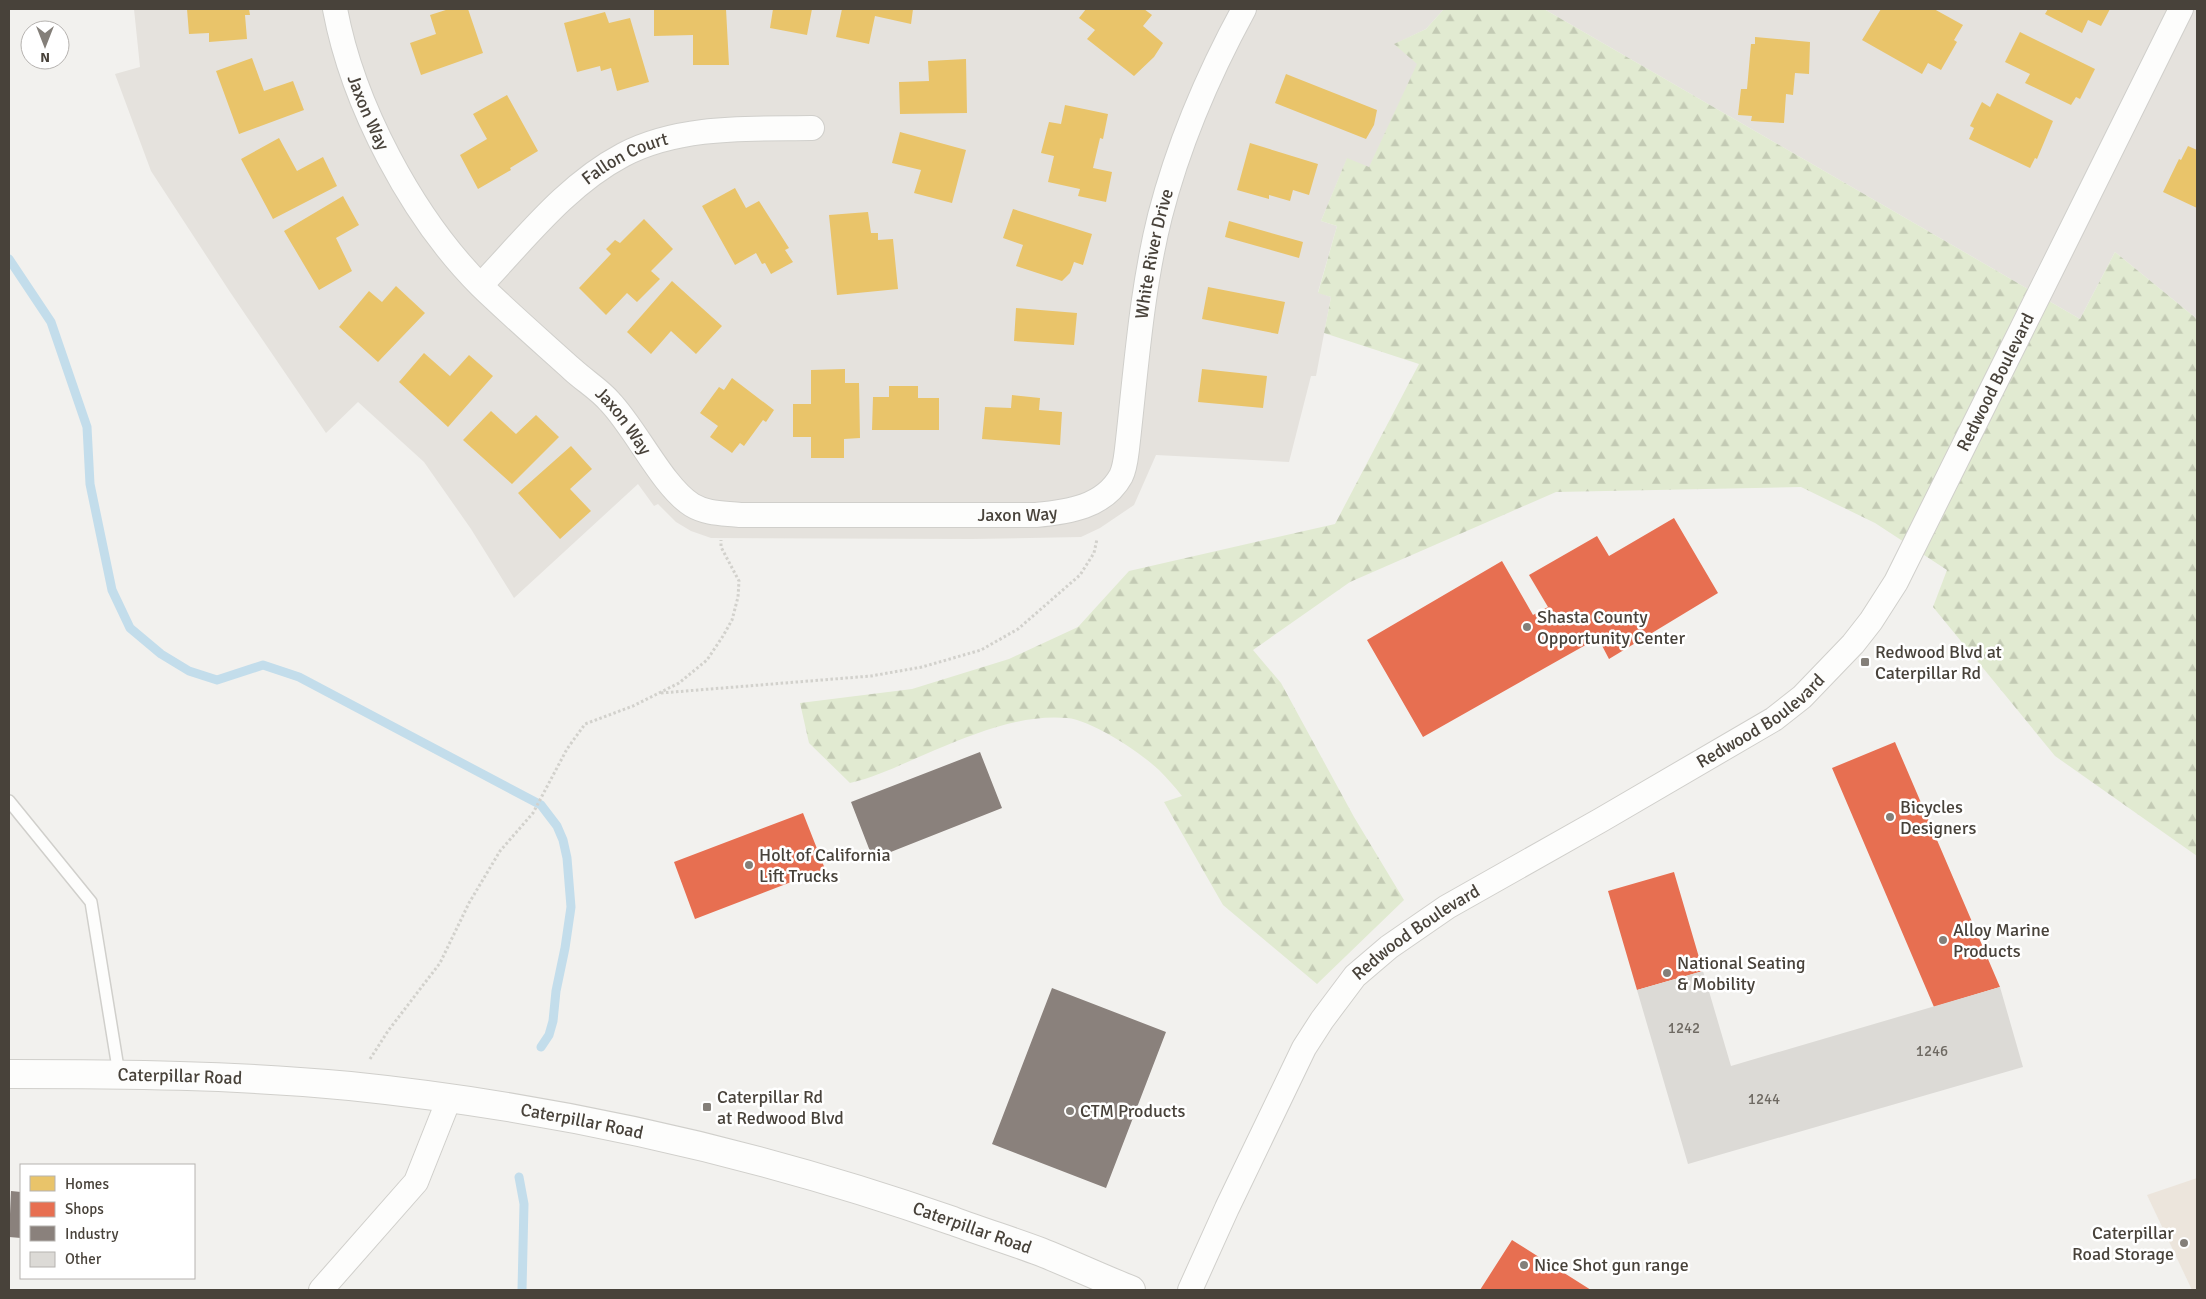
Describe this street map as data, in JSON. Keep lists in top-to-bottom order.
{
  "streets": {
    "street": [
      "Jaxon Way",
      "Fallon Court",
      "White River Drive",
      "Redwood Boulevard",
      "Caterpillar Road"
    ]
  },
  "crossings": [
    ["Jaxon Way", "Fallon Court"],
    ["Jaxon Way", "White River Drive"]
  ],
  "places": {
    "other": [
      "Shasta County Opportunity Center",
      "Bicycles Designers",
      "Holt of California Lift Trucks",
      "Alloy Marine Products",
      "National Seating & Mobility",
      "CTM Products",
      "Caterpillar Road Storage",
      "Nice Shot gun range"
    ],
    "transit": ["Redwood Blvd at Caterpillar Rd", "Caterpillar Rd at Redwood Blvd"]
  },
  "house_numbers": ["1242", "1246", "1244"],
  "legend": [
    "Homes",
    "Shops",
    "Industry",
    "Other"
  ],
  "north": "bottom"
}
